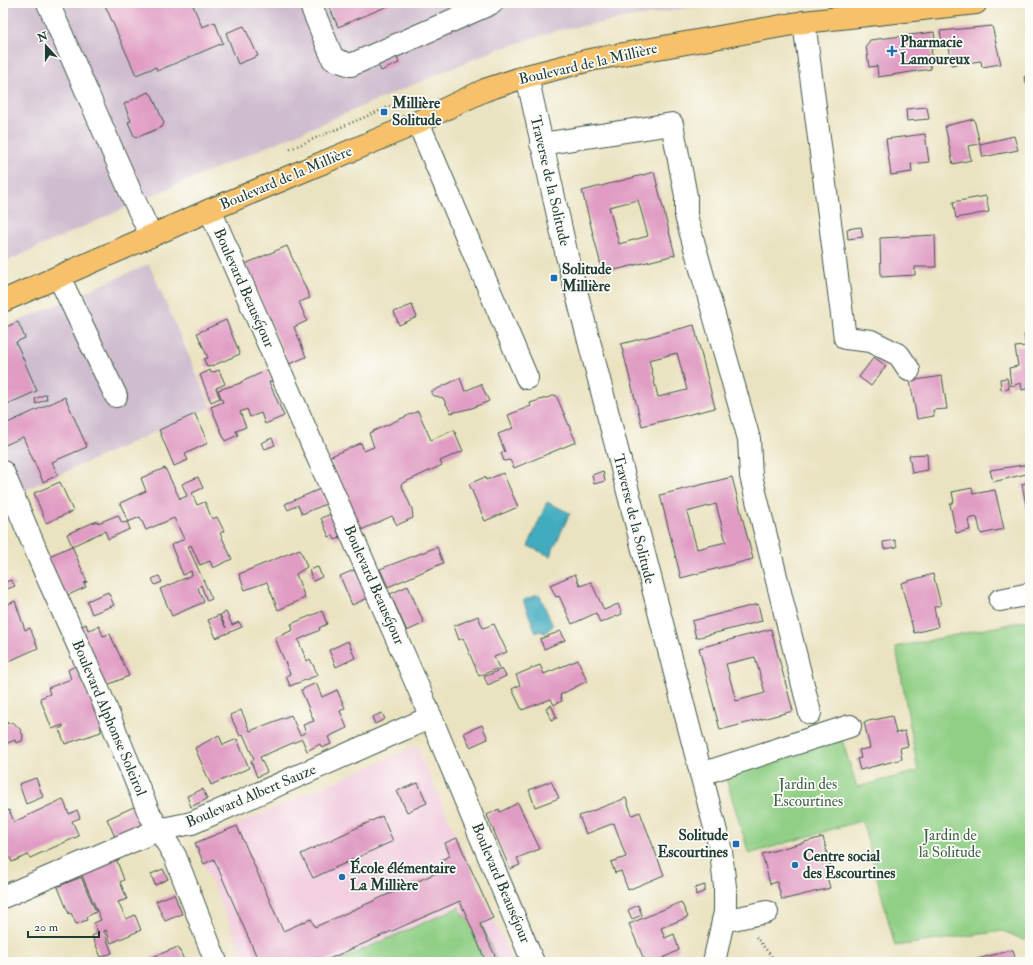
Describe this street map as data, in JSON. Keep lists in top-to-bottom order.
{
  "streets": {
    "main road": ["Boulevard de la Millière"],
    "street": [
      "Traverse de la Solitude",
      "Boulevard Beauséjour",
      "Boulevard Alphonse Soleirol",
      "Boulevard Albert Sauze"
    ]
  },
  "crossings": [
    ["Boulevard de la Millière", "Traverse de la Solitude"],
    ["Boulevard de la Millière", "Boulevard Beauséjour"],
    ["Boulevard Beauséjour", "Boulevard Albert Sauze"],
    ["Boulevard Alphonse Soleirol", "Boulevard Albert Sauze"]
  ],
  "parks": ["Jardin des Escourtines", "Jardin de la Solitude"],
  "places": {
    "health": ["Pharmacie Lamoureux"],
    "transit": ["Millière Solitude", "Solitude Millière", "Solitude Escourtines"],
    "other": ["Centre social des Escourtines", "École élémentaire La Millière"]
  },
  "scale_bar": "20 m",
  "north": "top"
}
